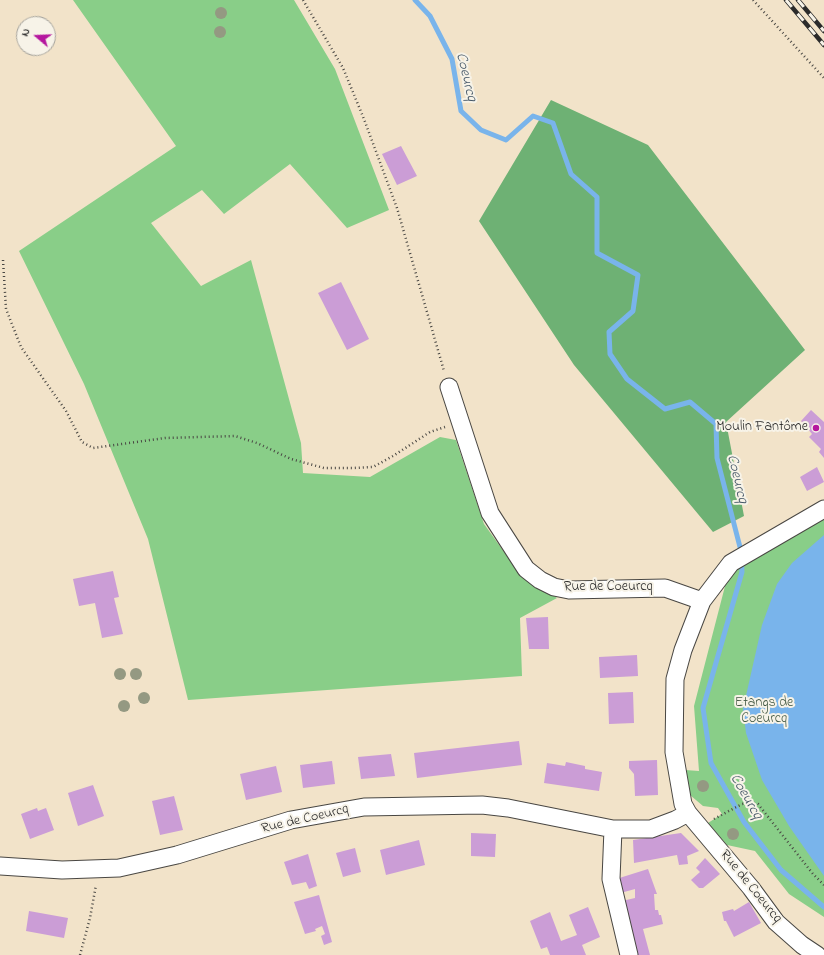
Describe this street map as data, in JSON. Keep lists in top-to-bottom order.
{
  "streets": {
    "street": ["Rue de Coeurcq"]
  },
  "water": ["Coeurcq"],
  "parks": ["Etangs de Coeurcq"],
  "places": ["Moulin Fantôme"],
  "north": "left"
}
